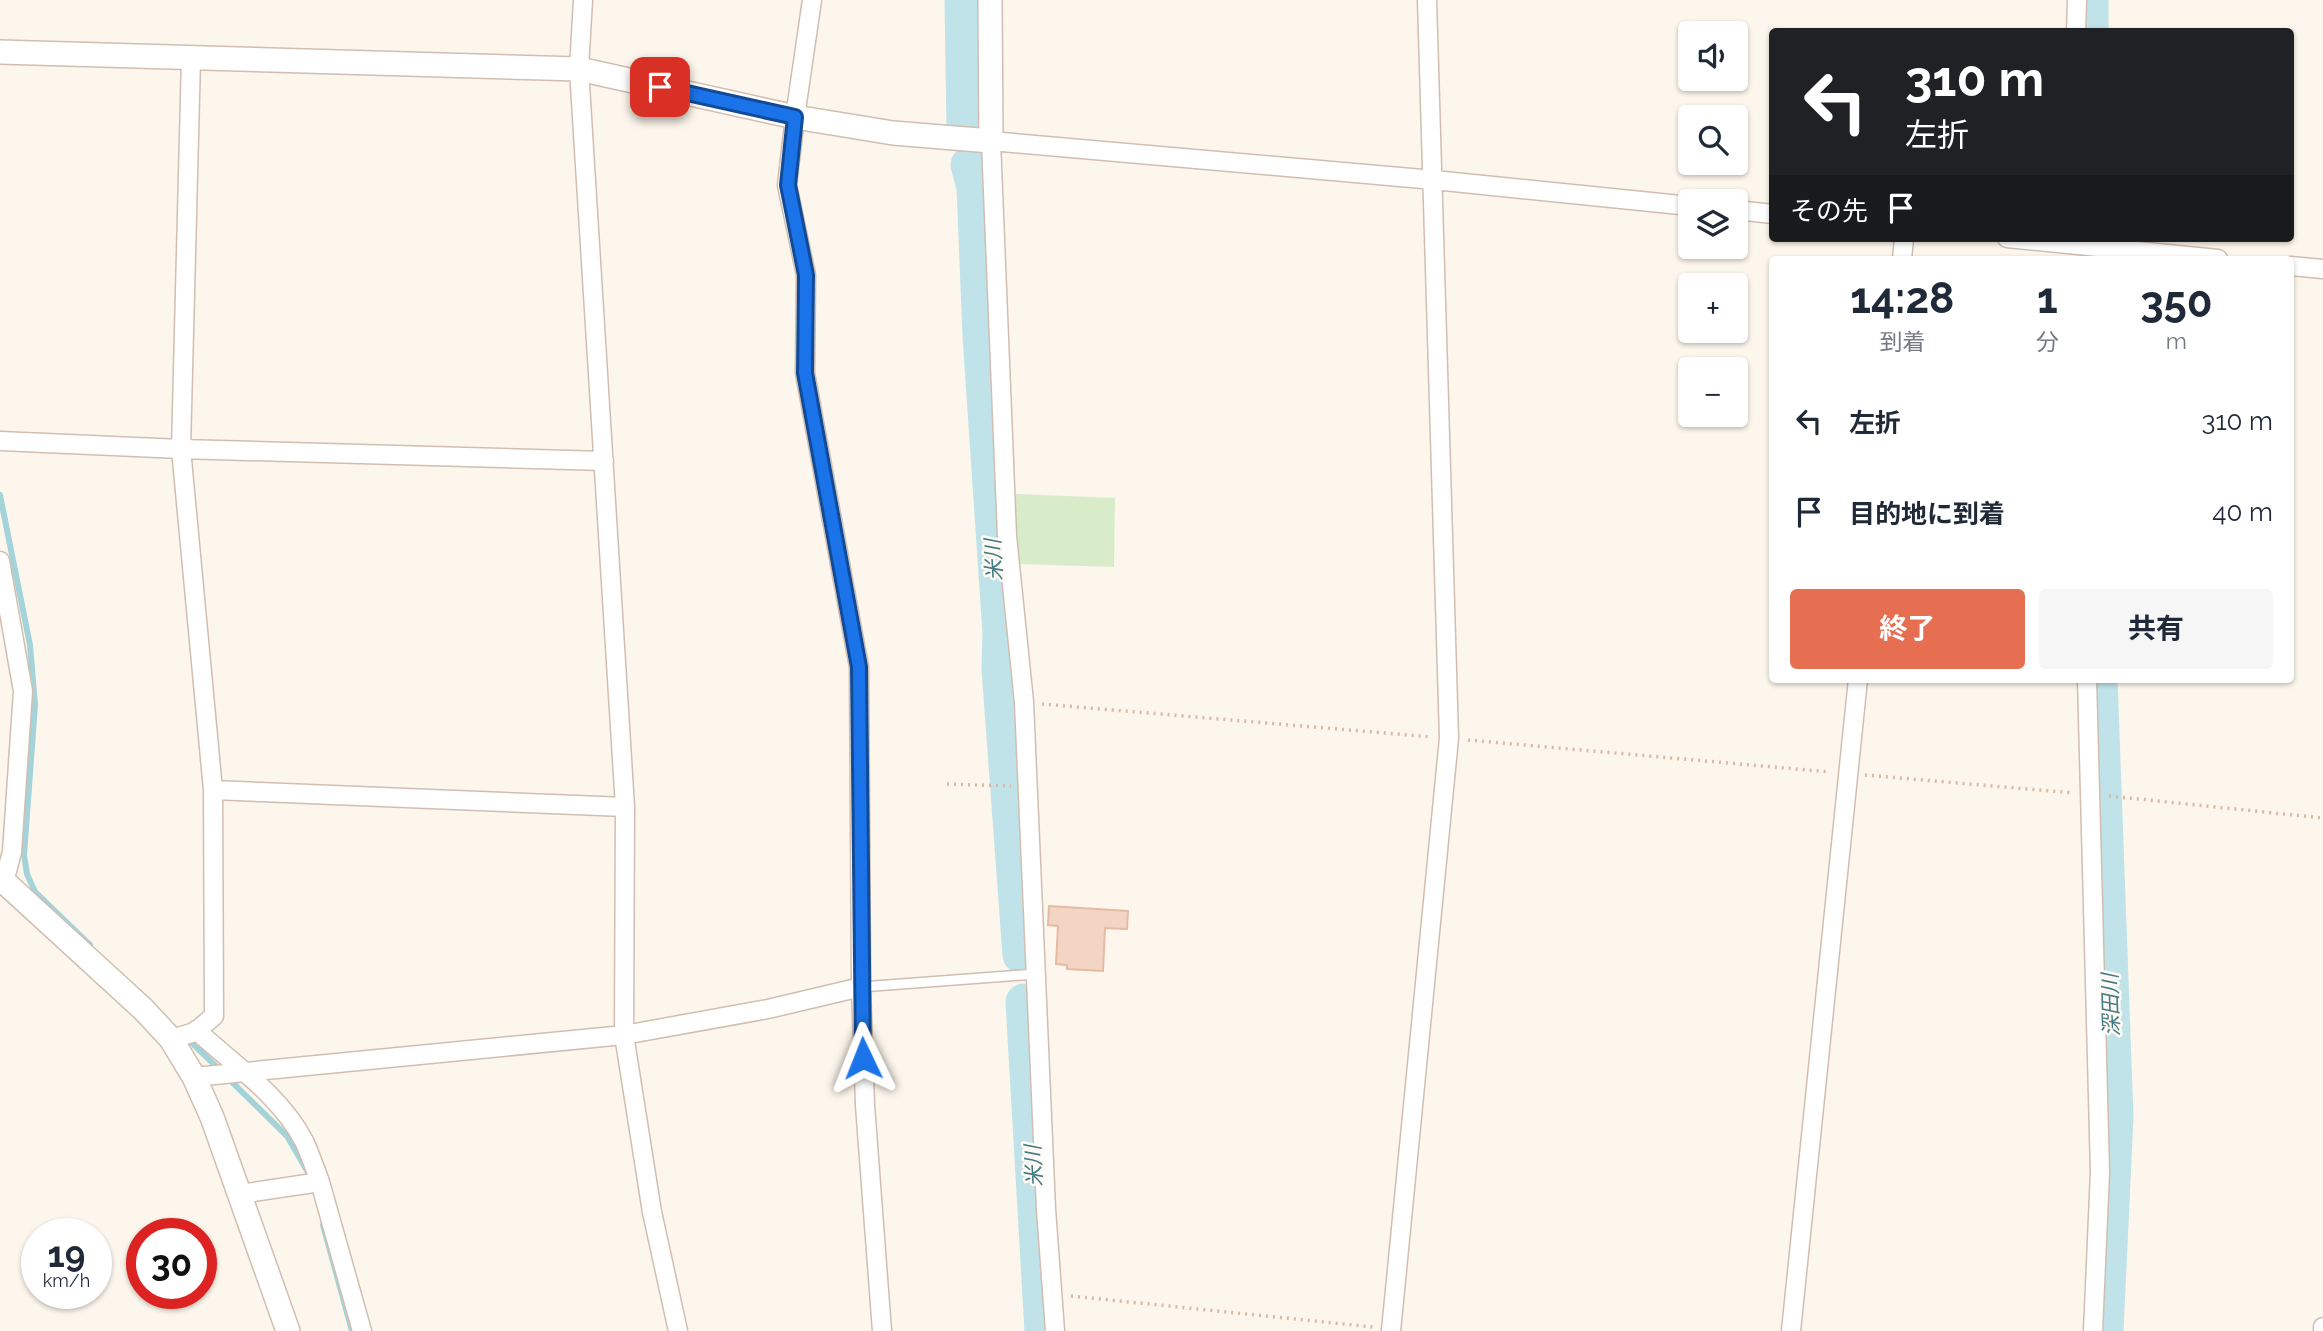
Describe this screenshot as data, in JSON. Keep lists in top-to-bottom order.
{
  "water": ["米川", "深田川"],
  "page": {
    "map_buttons": ["+", "−"],
    "turn": ["310 m", "左折"],
    "then": "その先",
    "eta": [
      "14:28",
      "到着",
      "1",
      "分",
      "350",
      "m"
    ],
    "list": [
      {
        "name": "左折",
        "value": "310 m"
      },
      {
        "name": "目的地に到着",
        "value": "40 m"
      }
    ],
    "buttons": ["終了", "共有"],
    "speed": "19 km/h",
    "limit": "30"
  }
}
